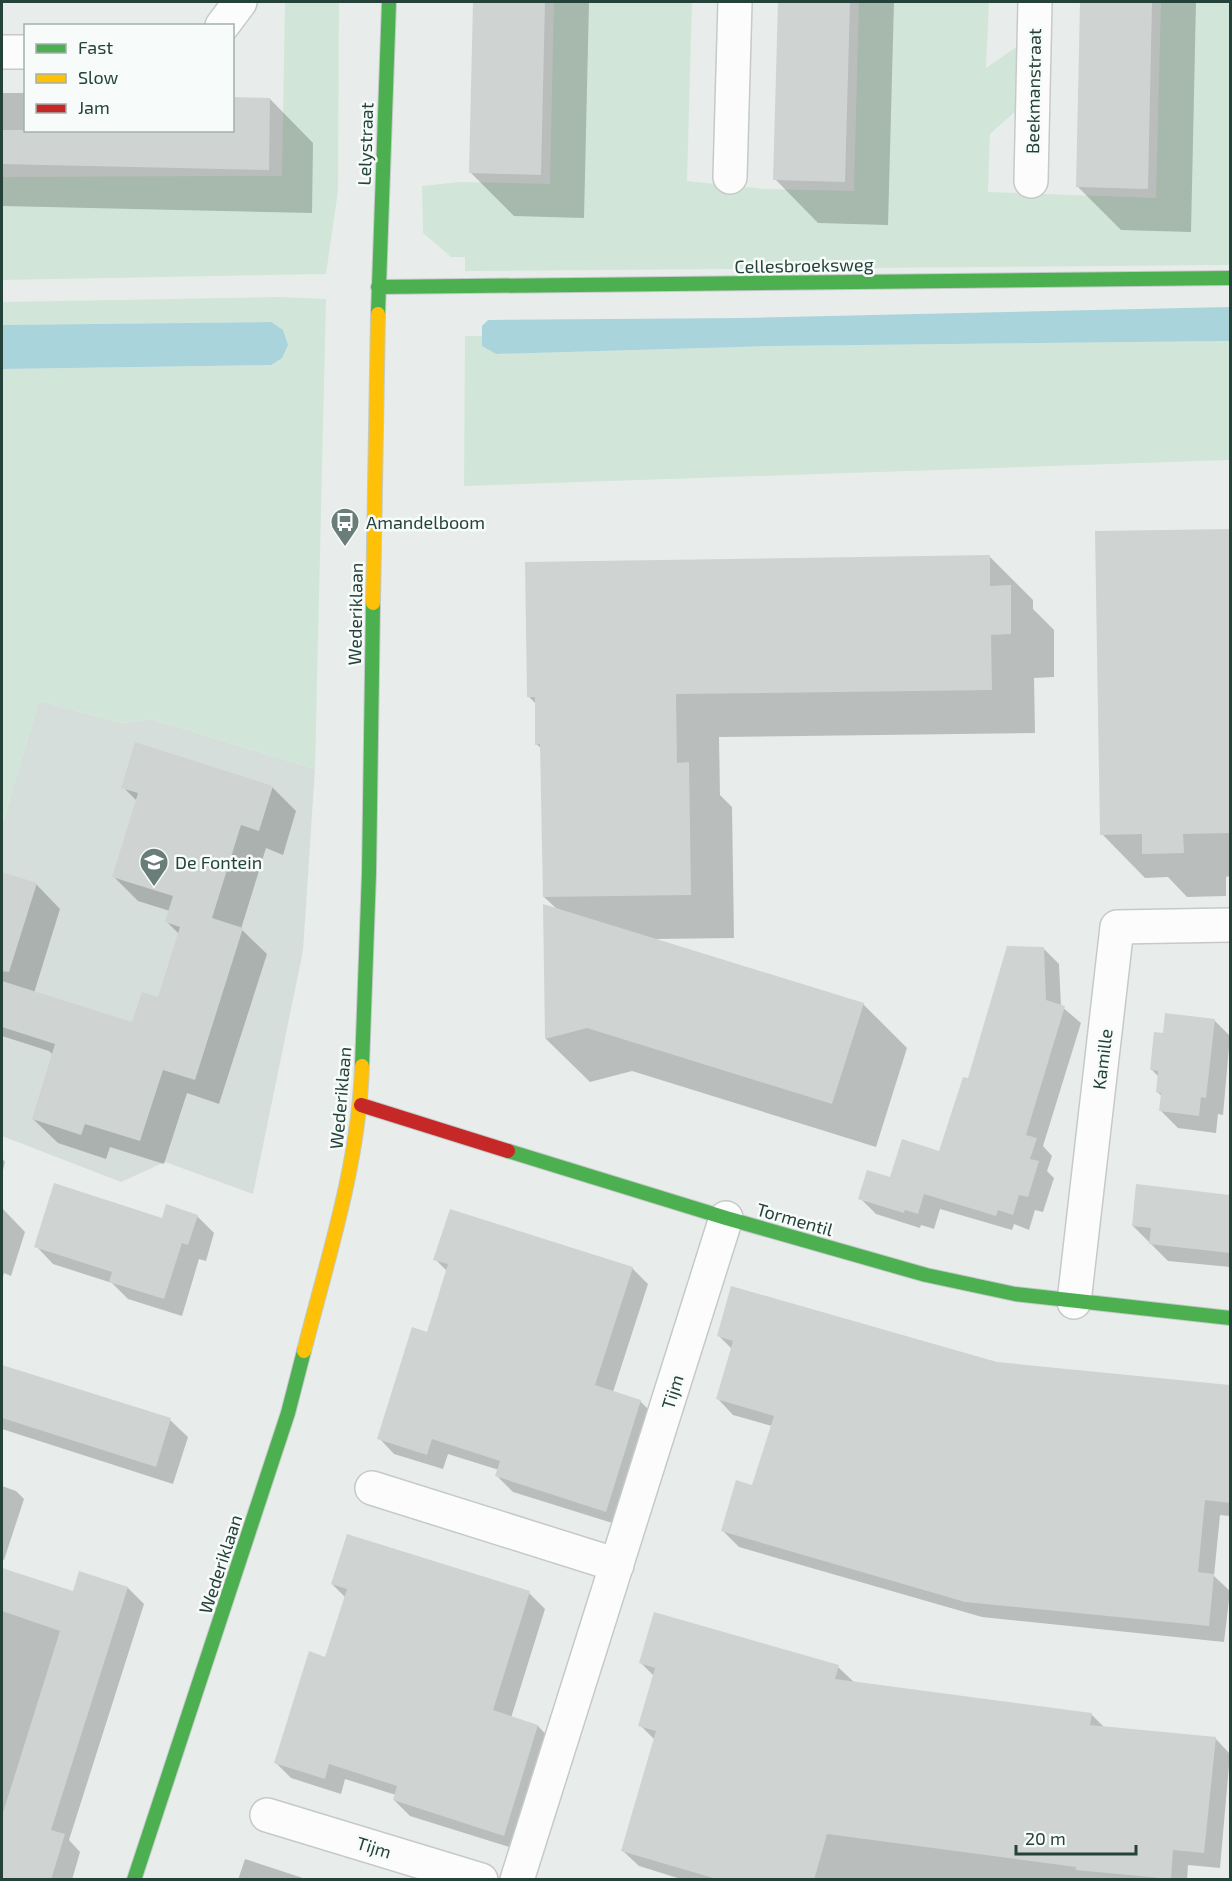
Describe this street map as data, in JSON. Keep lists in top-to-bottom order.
{
  "streets": {
    "street": [
      "Beekmanstraat",
      "Lelystraat",
      "Cellesbroeksweg",
      "Wederiklaan",
      "Kamille",
      "Tormentil",
      "Tijm"
    ]
  },
  "crossings": [
    ["Lelystraat", "Cellesbroeksweg"],
    ["Lelystraat", "Wederiklaan"],
    ["Cellesbroeksweg", "Wederiklaan"],
    ["Wederiklaan", "Tormentil"],
    ["Kamille", "Tormentil"],
    ["Tormentil", "Tijm"]
  ],
  "places": {
    "bus stop": ["Amandelboom"],
    "school or university": ["De Fontein"]
  },
  "legend": ["Fast", "Slow", "Jam"],
  "scale_bar": "20 m"
}
